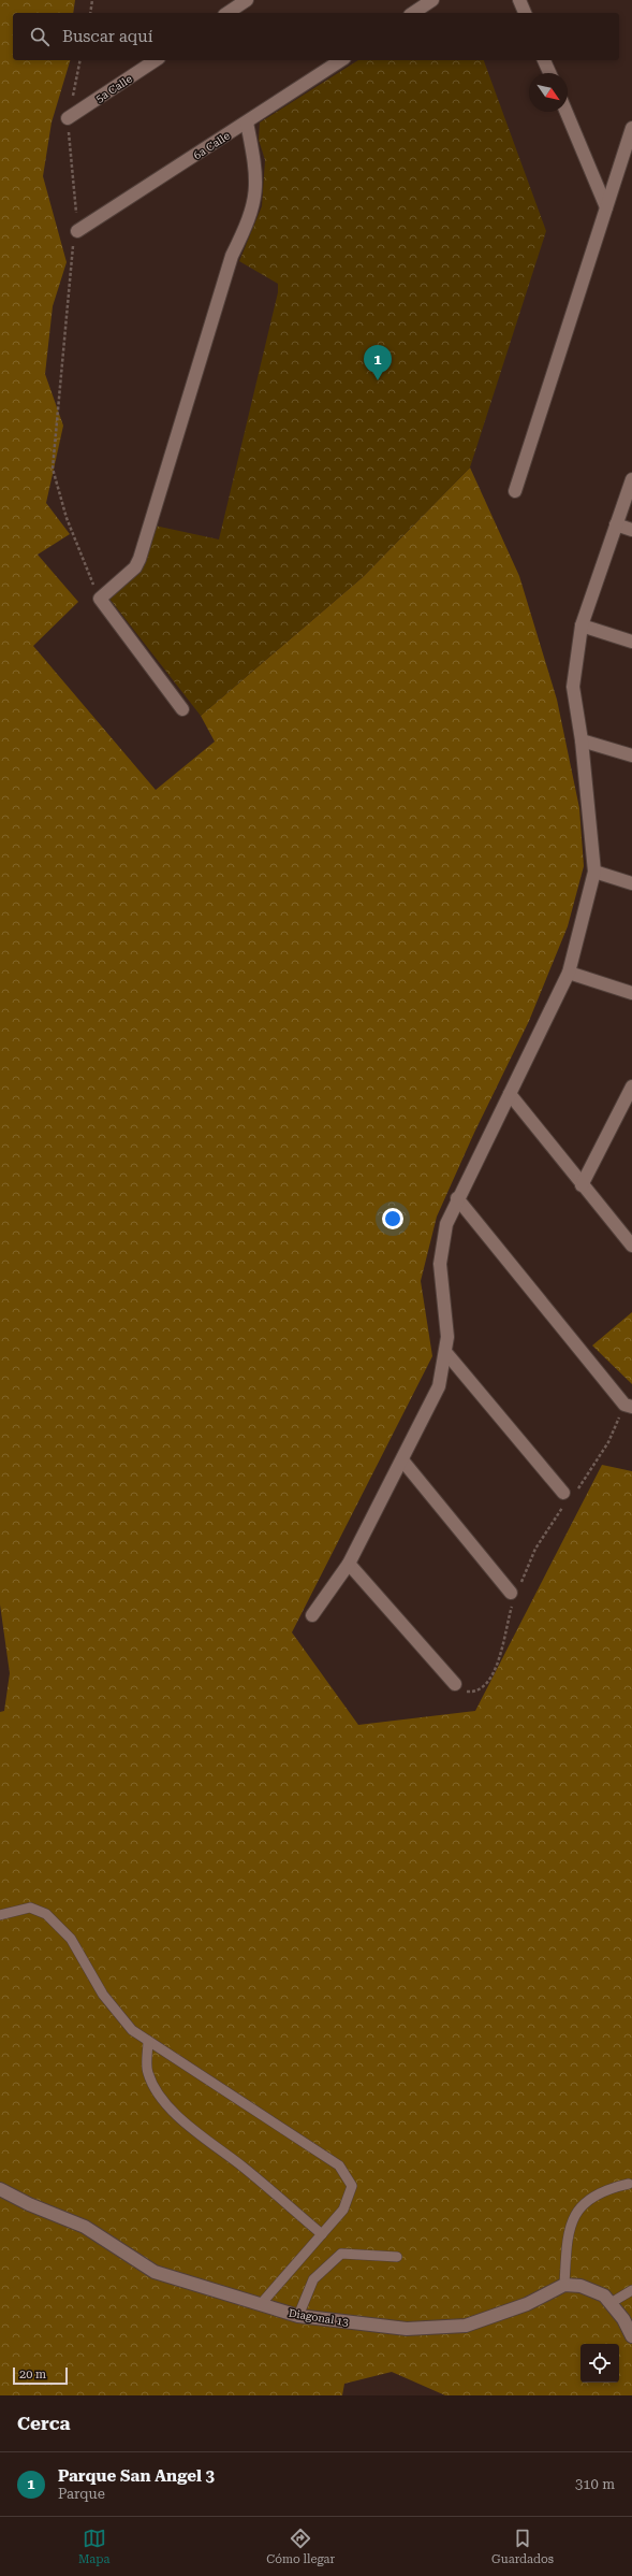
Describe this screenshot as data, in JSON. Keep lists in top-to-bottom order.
{
  "streets": {
    "street": ["5a Calle", "6a Calle", "Diagonal 13"]
  },
  "scale_bar": "20 m",
  "north": "bottom right",
  "page": {
    "search": "Buscar aquí",
    "pins": "1",
    "scale": "20 m",
    "heading": "Cerca",
    "list": [
      {
        "mark": "1",
        "name": "Parque San Angel 3",
        "note": "Parque",
        "value": "310 m"
      }
    ],
    "nav": ["Mapa", "Cómo llegar", "Guardados"]
  }
}
